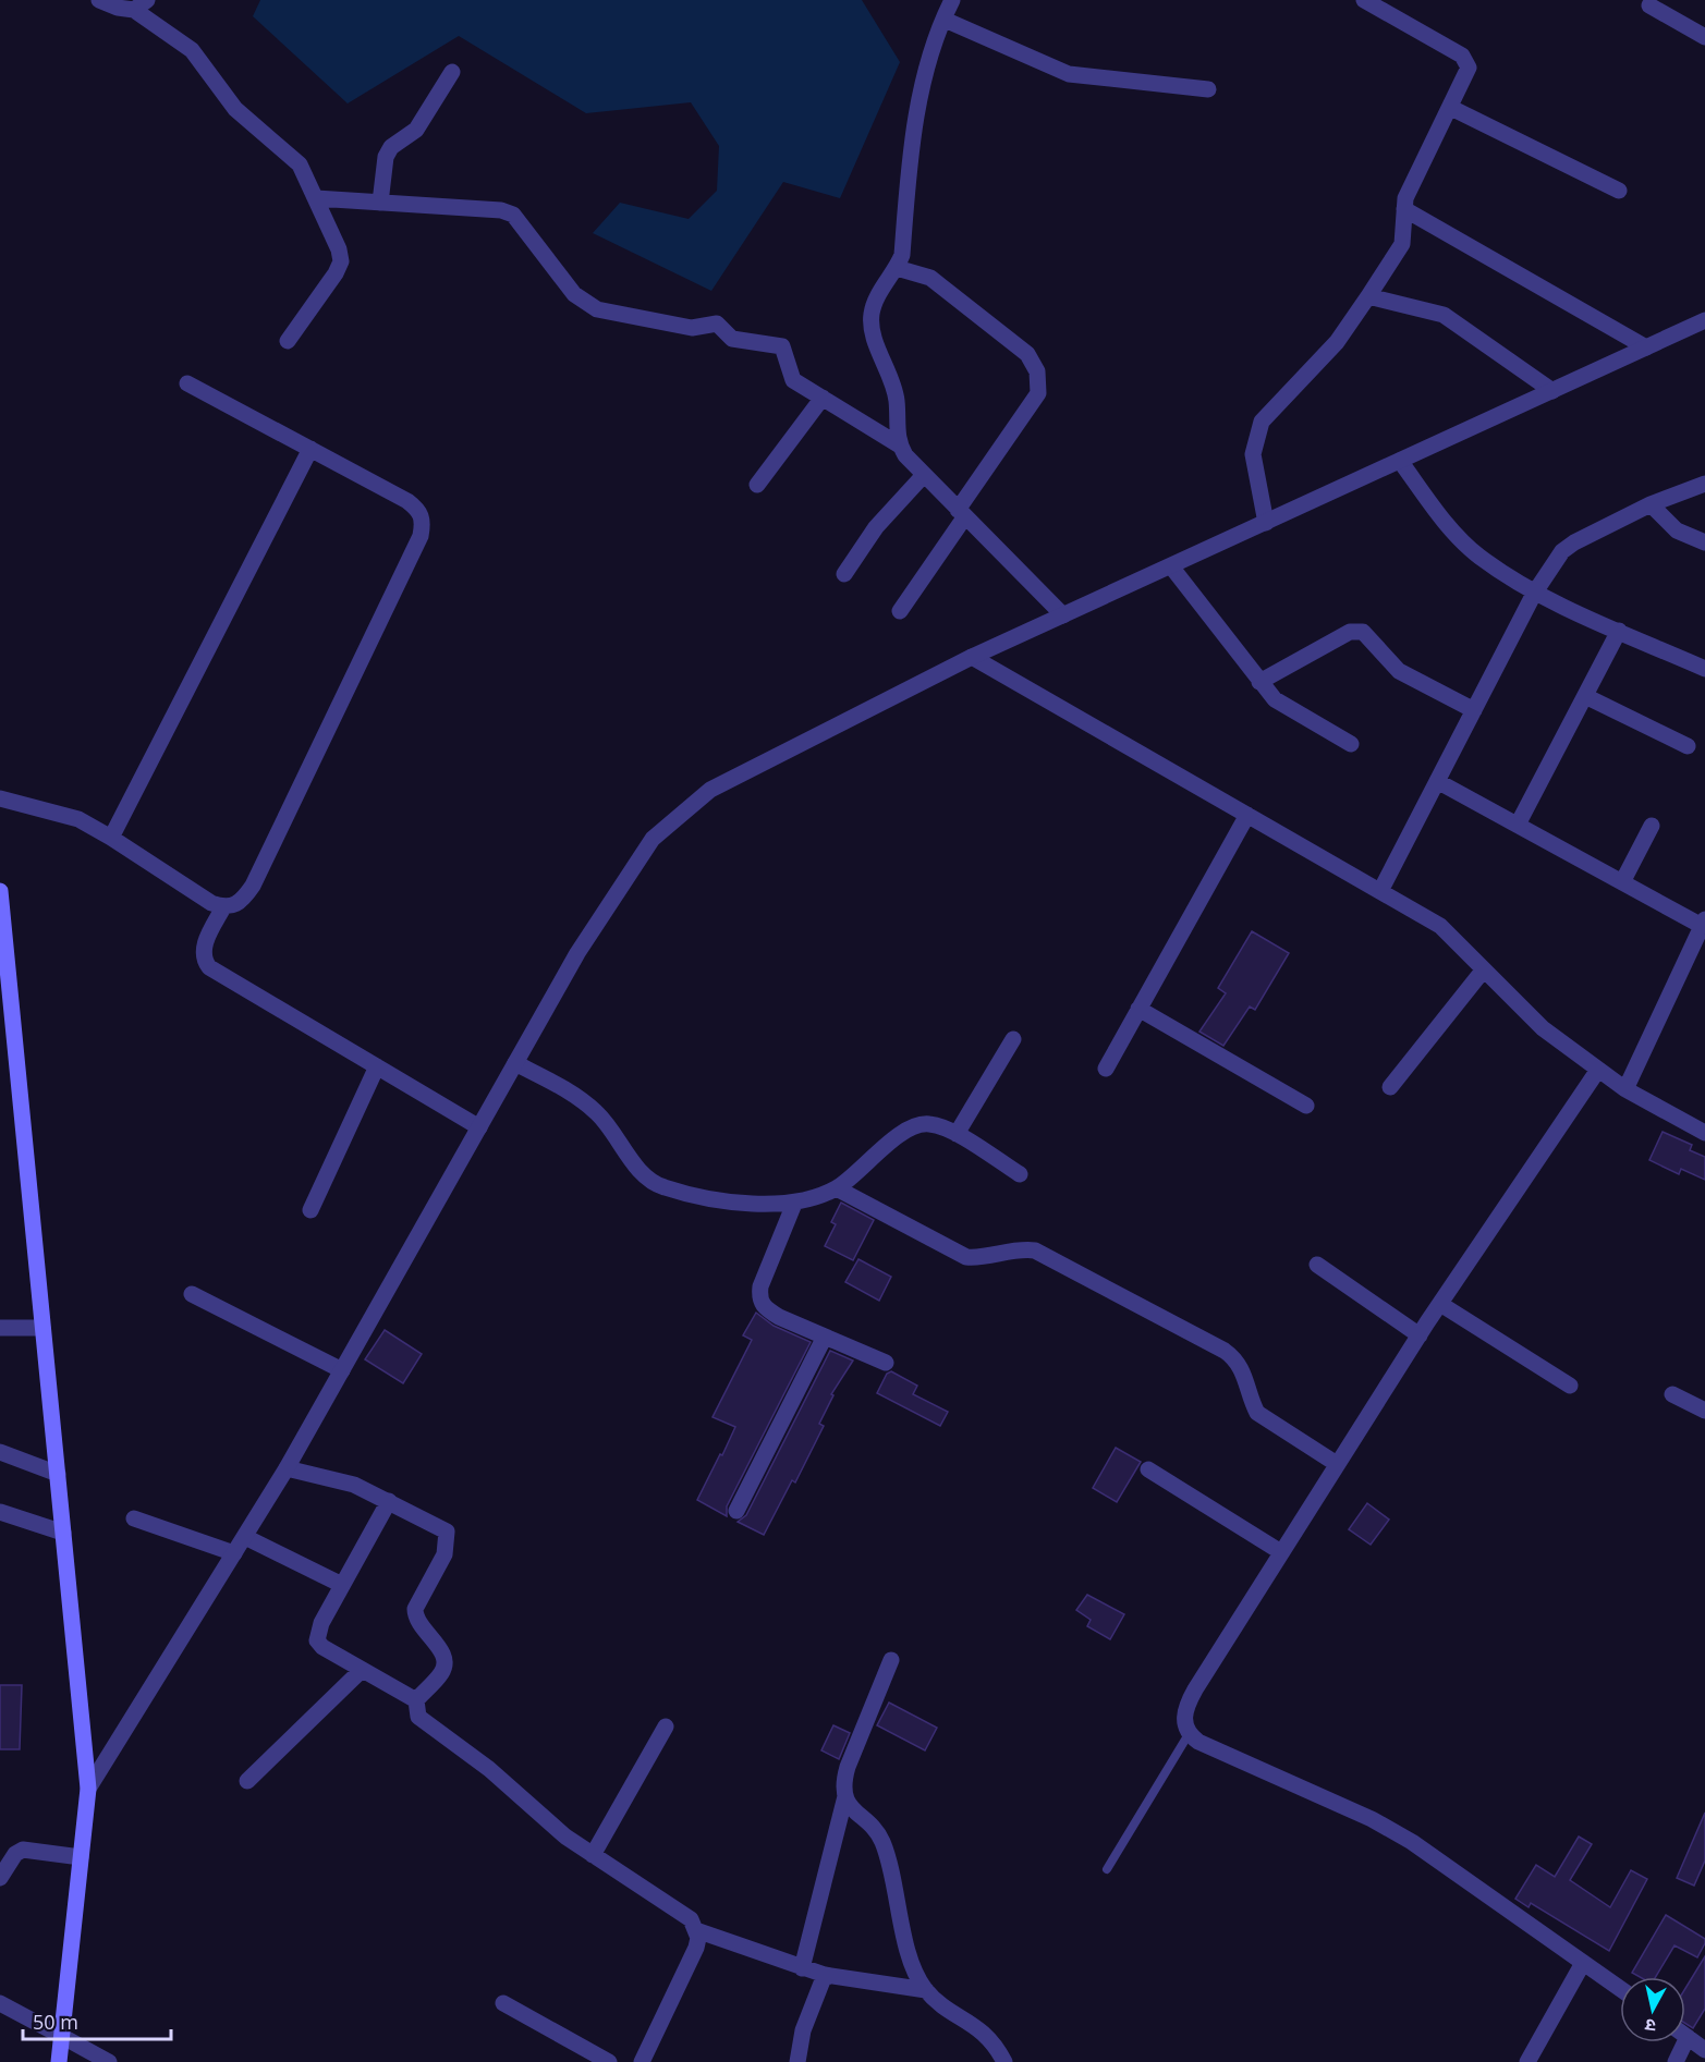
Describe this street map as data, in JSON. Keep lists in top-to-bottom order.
{
  "scale_bar": "50 m",
  "north": "bottom"
}
